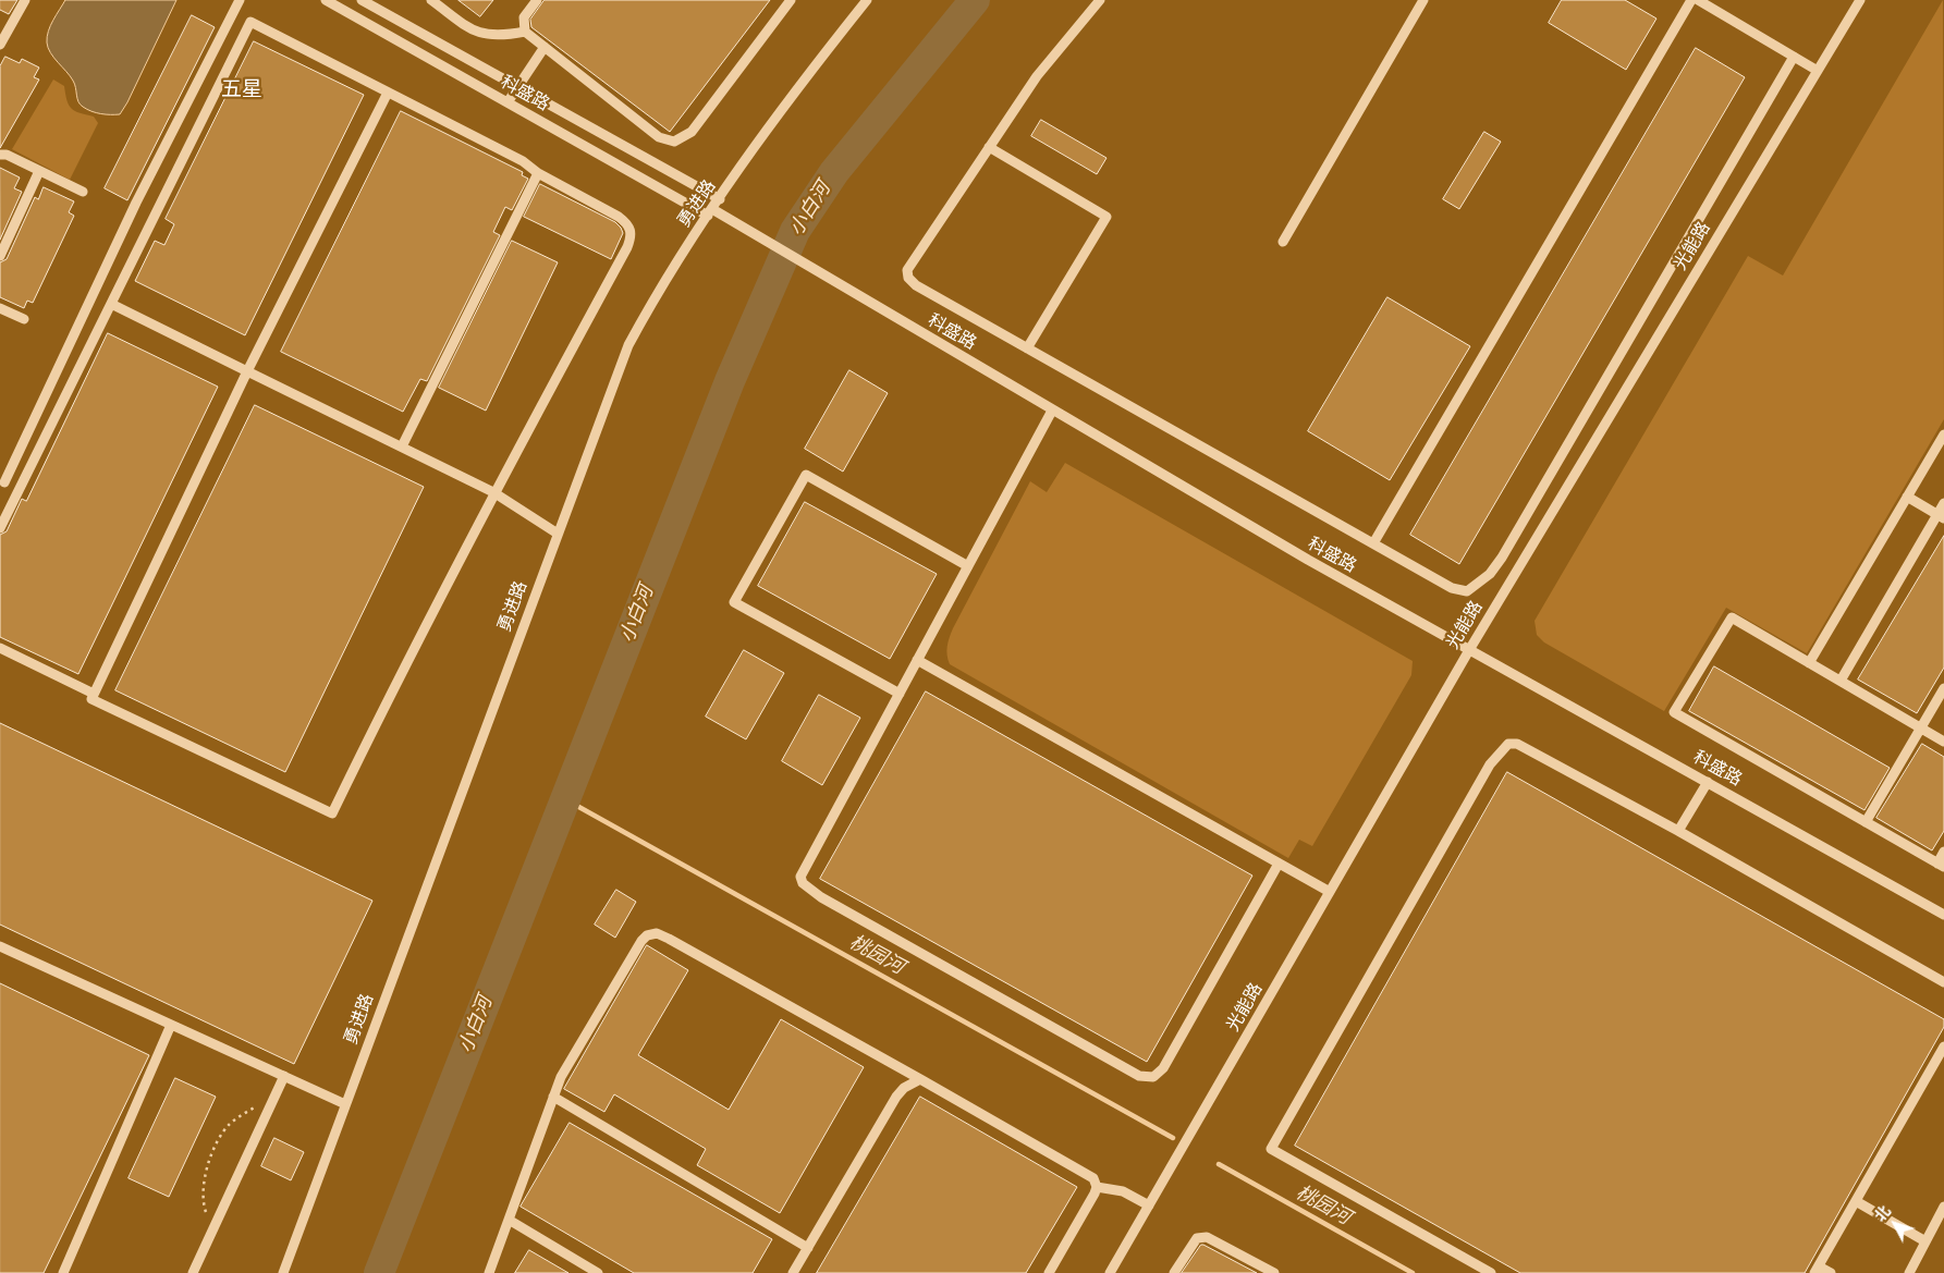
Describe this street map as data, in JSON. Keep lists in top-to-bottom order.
{
  "streets": {
    "street": ["科盛路", "勇进路", "光能路"]
  },
  "crossings": [
    ["科盛路", "勇进路"],
    ["科盛路", "光能路"]
  ],
  "districts": ["五星"],
  "water": ["小白河", "桃园河"],
  "north": "top left"
}
